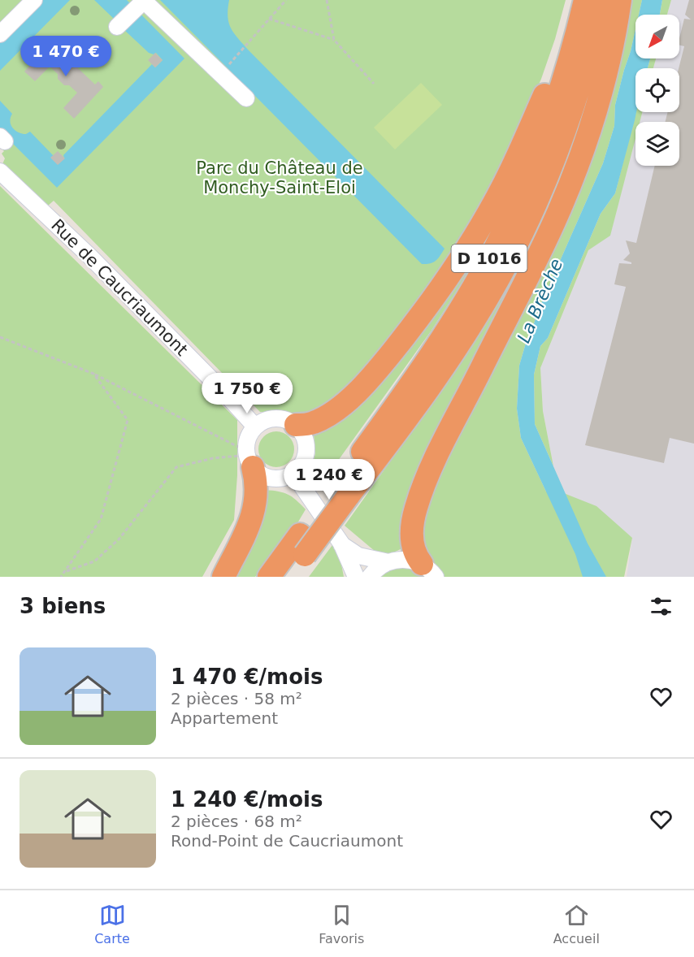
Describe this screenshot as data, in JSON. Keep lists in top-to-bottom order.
{
  "streets": {
    "highway": ["D 1016"],
    "street": ["Rue de Caucriaumont"]
  },
  "water": ["La Brèche"],
  "parks": ["Parc du Château de Monchy-Saint-Eloi"],
  "north": "bottom left",
  "page": {
    "price": ["1 470 €", "1 750 €", "1 240 €"],
    "heading": "3 biens",
    "list": [
      {
        "name": "1 470 €/mois",
        "note": "2 pièces · 58 m² · Appartement"
      },
      {
        "name": "1 240 €/mois",
        "note": "2 pièces · 68 m² · Rond-Point de Caucriaumont"
      }
    ],
    "tabs": ["Carte", "Favoris", "Accueil"]
  }
}
